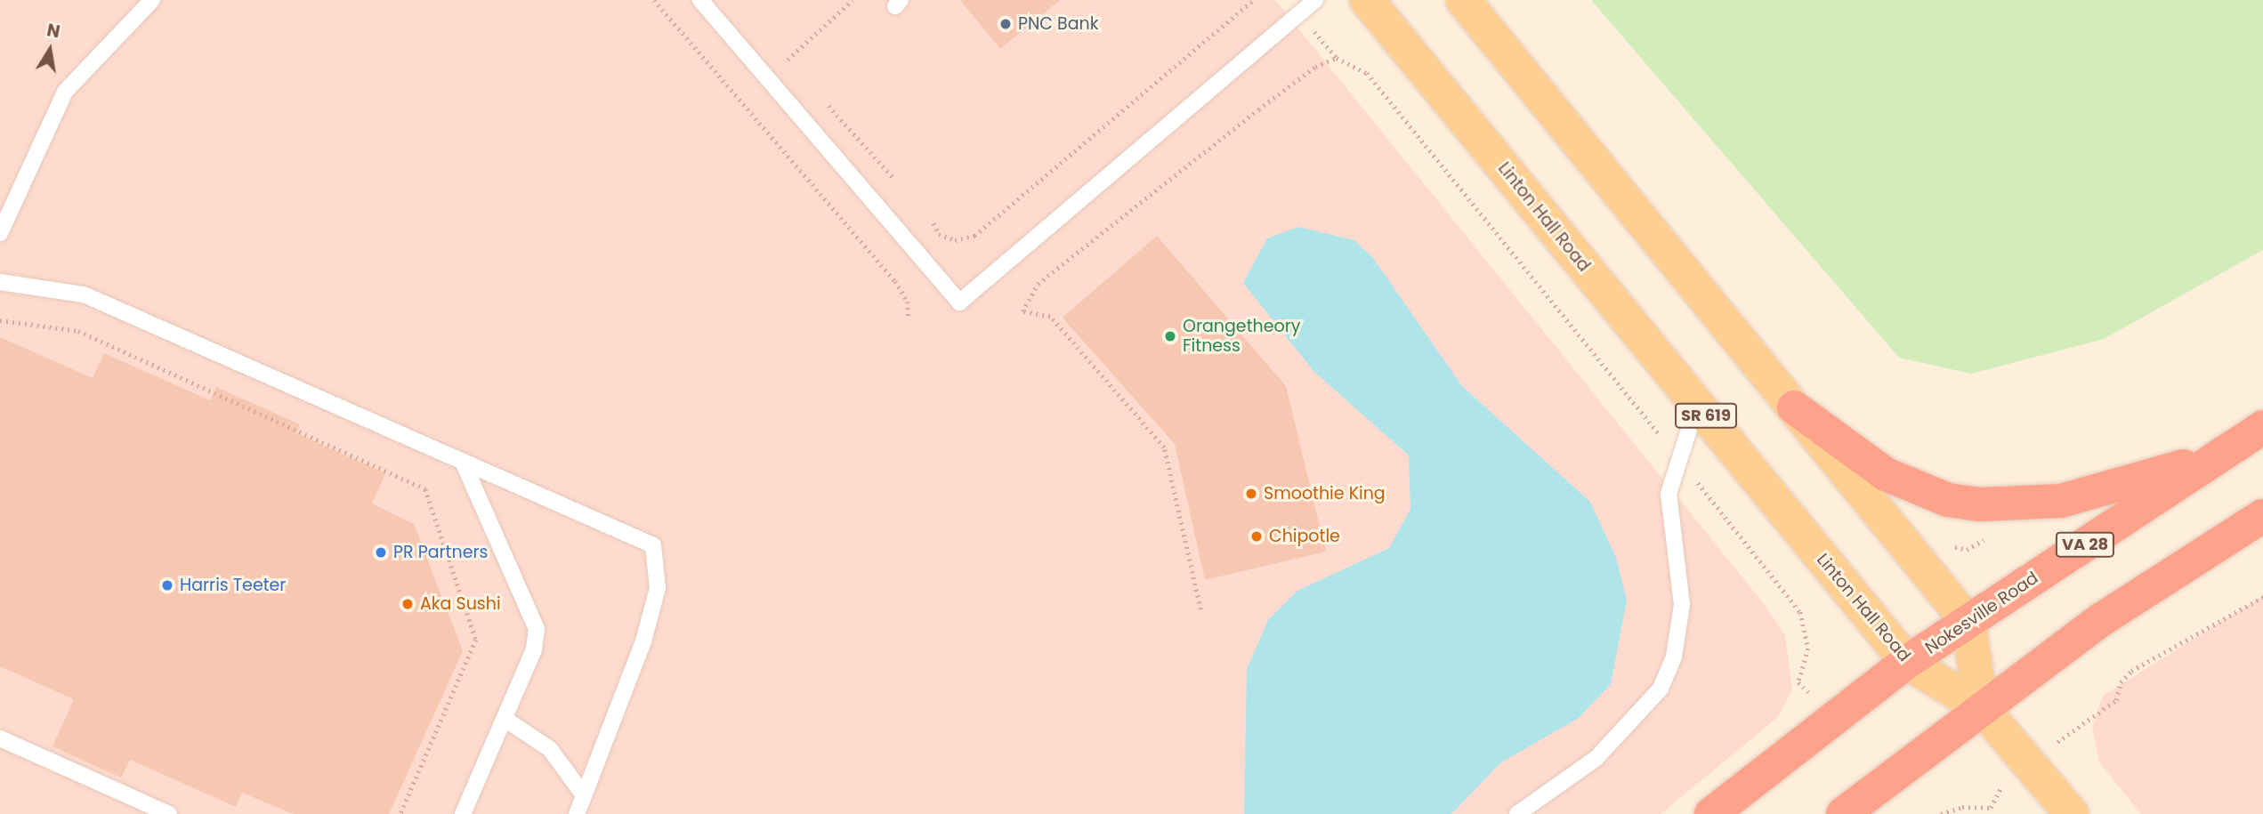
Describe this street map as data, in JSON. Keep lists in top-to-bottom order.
{
  "streets": {
    "highway": ["VA 28", "Nokesville Road"],
    "main road": ["Linton Hall Road", "SR 619"]
  },
  "crossings": [
    ["Linton Hall Road", "SR 619"],
    ["Linton Hall Road", "Nokesville Road"]
  ],
  "places": [
    "PNC Bank",
    "Orangetheory Fitness",
    "Smoothie King",
    "Chipotle",
    "PR Partners",
    "Harris Teeter",
    "Aka Sushi"
  ],
  "north": "top"
}
